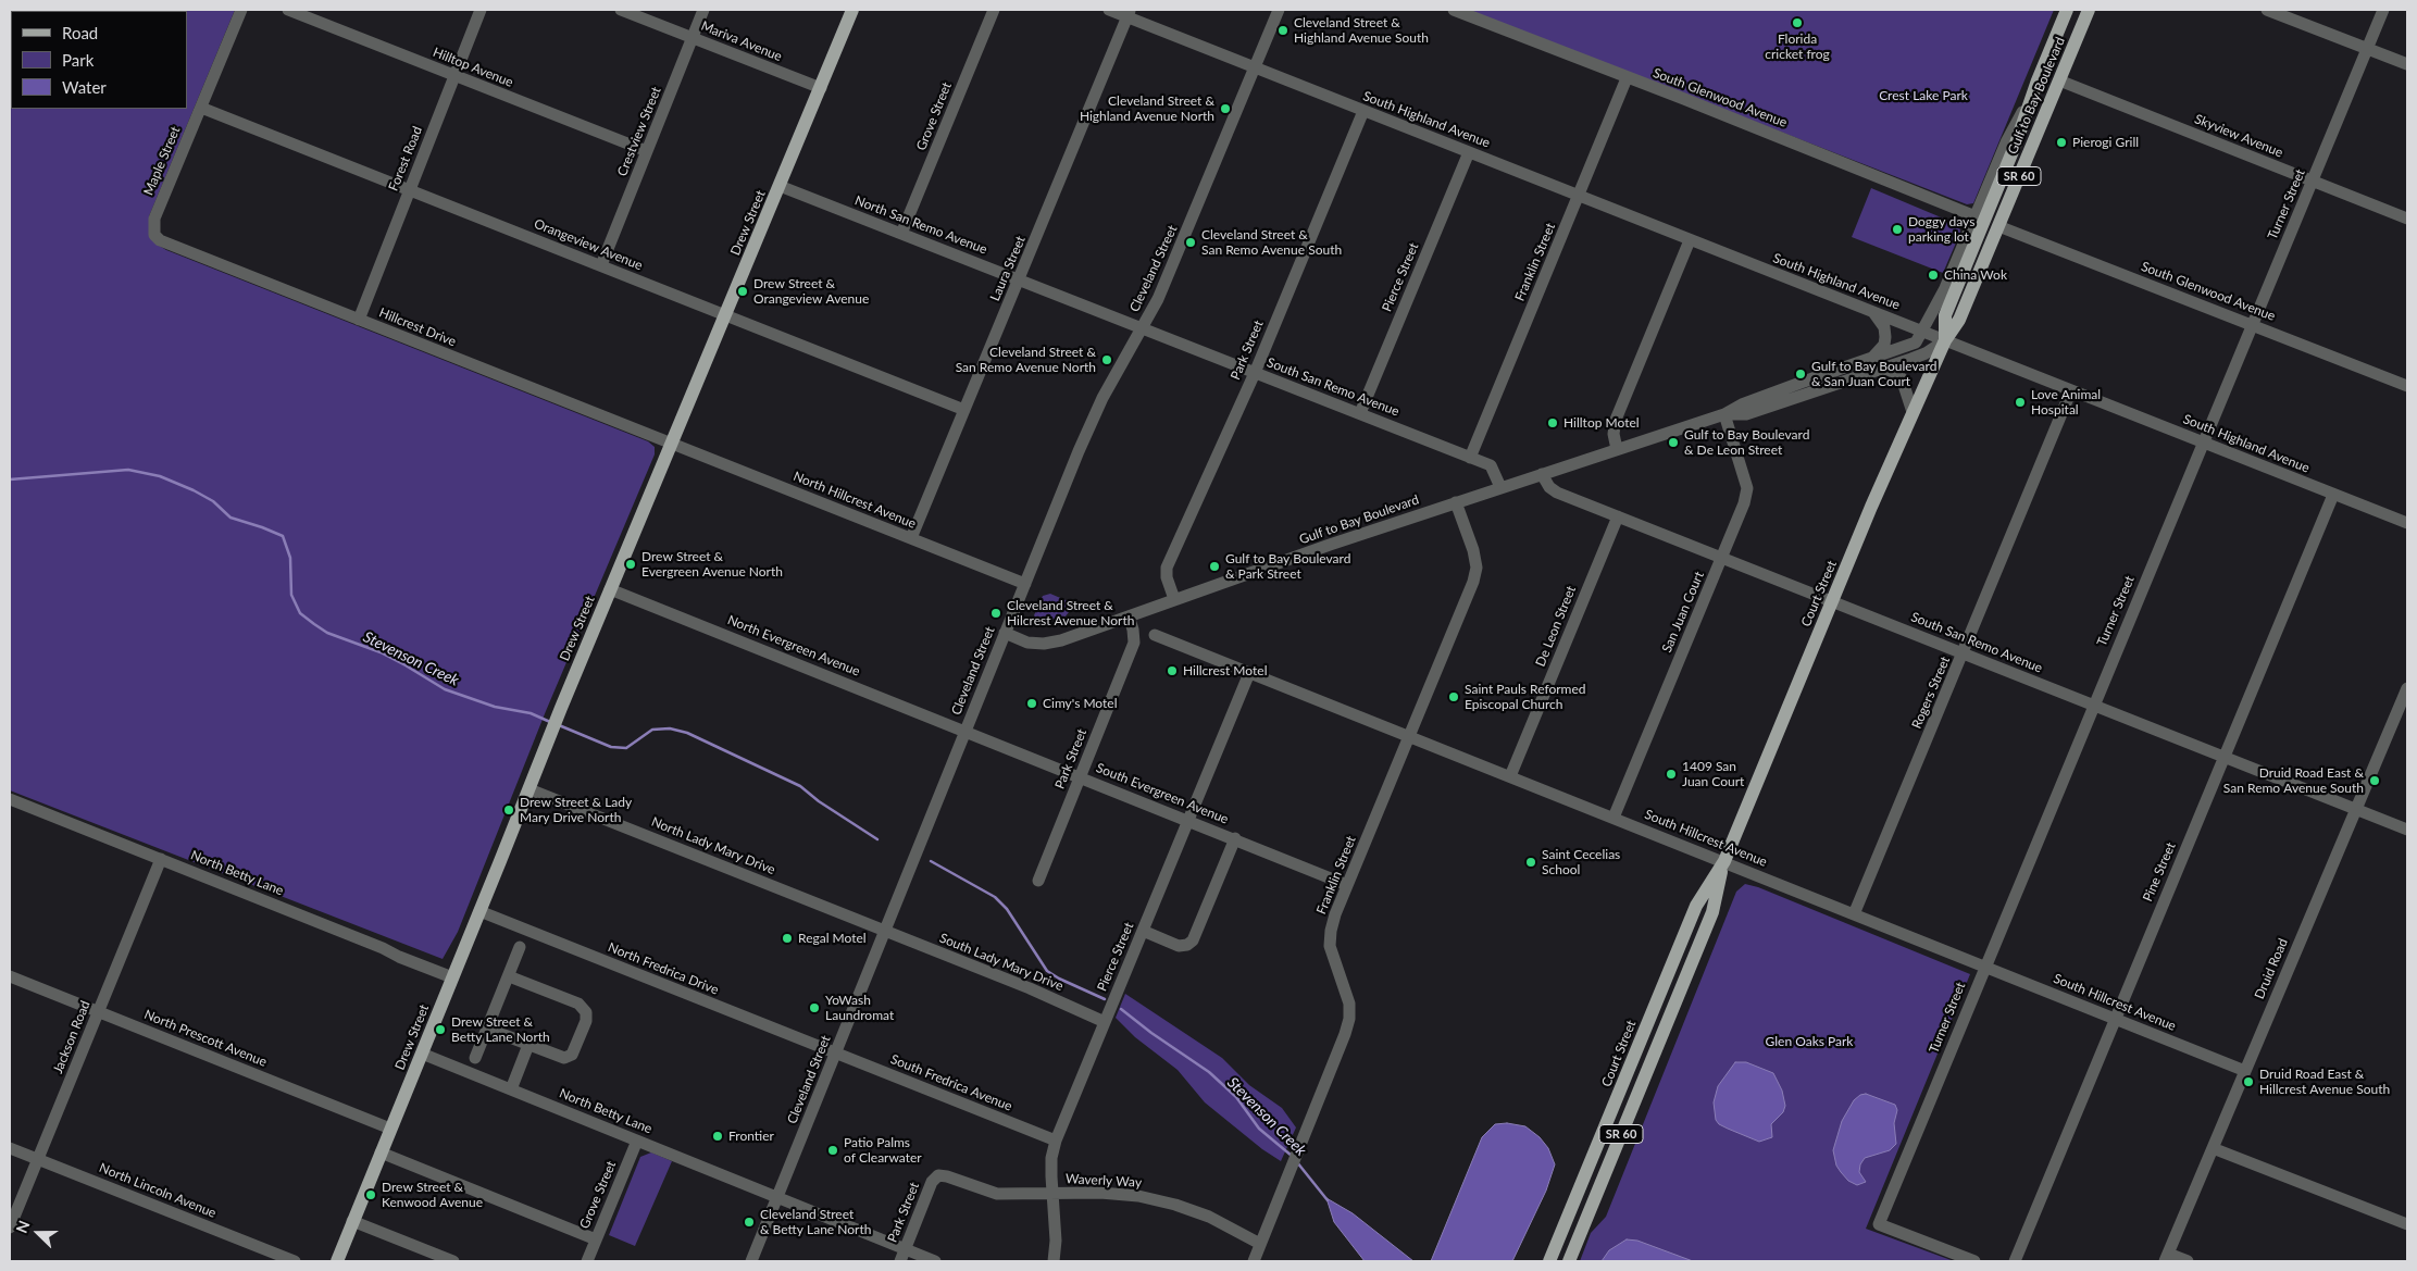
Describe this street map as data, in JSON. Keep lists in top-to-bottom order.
{
  "streets": {
    "main road": [
      "Gulf to Bay Boulevard",
      "SR 60",
      "Drew Street",
      "Court Street"
    ],
    "street": [
      "Mariva Avenue",
      "Hilltop Avenue",
      "South Glenwood Avenue",
      "Grove Street",
      "South Highland Avenue",
      "Crestview Street",
      "Skyview Avenue",
      "Forest Road",
      "Maple Street",
      "Turner Street",
      "North San Remo Avenue",
      "Orangeview Avenue",
      "Franklin Street",
      "Laura Street",
      "Cleveland Street",
      "Pierce Street",
      "Hillcrest Drive",
      "Park Street",
      "South San Remo Avenue",
      "North Hillcrest Avenue",
      "San Juan Court",
      "De Leon Street",
      "North Evergreen Avenue",
      "Rogers Street",
      "South Evergreen Avenue",
      "South Hillcrest Avenue",
      "North Lady Mary Drive",
      "Pine Street",
      "North Betty Lane",
      "South Lady Mary Drive",
      "North Fredrica Drive",
      "Druid Road",
      "Jackson Road",
      "North Prescott Avenue",
      "South Fredrica Avenue",
      "Waverly Way",
      "North Lincoln Avenue"
    ]
  },
  "crossings": [
    ["Mariva Avenue", "Crestview Street"],
    ["Mariva Avenue", "Drew Street"],
    ["Hilltop Avenue", "Crestview Street"],
    ["Hilltop Avenue", "Forest Road"],
    ["Gulf to Bay Boulevard", "South Glenwood Avenue"],
    ["Gulf to Bay Boulevard", "South Highland Avenue"],
    ["Gulf to Bay Boulevard", "Skyview Avenue"],
    ["Gulf to Bay Boulevard", "Franklin Street"],
    ["Gulf to Bay Boulevard", "Cleveland Street"],
    ["Gulf to Bay Boulevard", "Park Street"],
    ["Gulf to Bay Boulevard", "South San Remo Avenue"],
    ["Gulf to Bay Boulevard", "Court Street"],
    ["Gulf to Bay Boulevard", "San Juan Court"],
    ["South Glenwood Avenue", "Turner Street"],
    ["South Glenwood Avenue", "Franklin Street"],
    ["Grove Street", "North San Remo Avenue"],
    ["Grove Street", "North Betty Lane"],
    ["South Highland Avenue", "Turner Street"],
    ["South Highland Avenue", "Franklin Street"],
    ["South Highland Avenue", "Laura Street"],
    ["South Highland Avenue", "Cleveland Street"],
    ["South Highland Avenue", "Pierce Street"],
    ["South Highland Avenue", "Park Street"],
    ["South Highland Avenue", "Court Street"],
    ["South Highland Avenue", "Rogers Street"],
    ["South Highland Avenue", "Pine Street"],
    ["Crestview Street", "Orangeview Avenue"],
    ["Skyview Avenue", "Turner Street"],
    ["Forest Road", "Orangeview Avenue"],
    ["Forest Road", "Hillcrest Drive"],
    ["Maple Street", "Orangeview Avenue"],
    ["Maple Street", "Hillcrest Drive"],
    ["Turner Street", "South San Remo Avenue"],
    ["Turner Street", "South Hillcrest Avenue"],
    ["Drew Street", "North San Remo Avenue"],
    ["Drew Street", "Orangeview Avenue"],
    ["Drew Street", "Hillcrest Drive"],
    ["Drew Street", "North Hillcrest Avenue"],
    ["Drew Street", "North Evergreen Avenue"],
    ["Drew Street", "North Lady Mary Drive"],
    ["Drew Street", "North Betty Lane"],
    ["Drew Street", "North Fredrica Drive"],
    ["Drew Street", "North Prescott Avenue"],
    ["North San Remo Avenue", "Laura Street"],
    ["North San Remo Avenue", "Cleveland Street"],
    ["North San Remo Avenue", "South San Remo Avenue"],
    ["Orangeview Avenue", "Laura Street"],
    ["Franklin Street", "South San Remo Avenue"],
    ["Franklin Street", "South Evergreen Avenue"],
    ["Franklin Street", "South Hillcrest Avenue"],
    ["Franklin Street", "Waverly Way"],
    ["Laura Street", "North Hillcrest Avenue"],
    ["Cleveland Street", "South San Remo Avenue"],
    ["Cleveland Street", "North Hillcrest Avenue"],
    ["Cleveland Street", "North Evergreen Avenue"],
    ["Cleveland Street", "South Evergreen Avenue"],
    ["Cleveland Street", "North Lady Mary Drive"],
    ["Cleveland Street", "North Betty Lane"],
    ["Cleveland Street", "South Lady Mary Drive"],
    ["Cleveland Street", "North Fredrica Drive"],
    ["Cleveland Street", "South Fredrica Avenue"],
    ["Pierce Street", "South San Remo Avenue"],
    ["Pierce Street", "South Evergreen Avenue"],
    ["Pierce Street", "South Hillcrest Avenue"],
    ["Pierce Street", "South Lady Mary Drive"],
    ["Pierce Street", "South Fredrica Avenue"],
    ["Pierce Street", "Waverly Way"],
    ["Hillcrest Drive", "North Hillcrest Avenue"],
    ["Park Street", "South San Remo Avenue"],
    ["Park Street", "South Evergreen Avenue"],
    ["Park Street", "North Betty Lane"],
    ["Park Street", "Waverly Way"],
    ["South San Remo Avenue", "Court Street"],
    ["South San Remo Avenue", "San Juan Court"],
    ["South San Remo Avenue", "De Leon Street"],
    ["South San Remo Avenue", "Rogers Street"],
    ["South San Remo Avenue", "Pine Street"],
    ["South San Remo Avenue", "Druid Road"],
    ["Court Street", "South Hillcrest Avenue"],
    ["San Juan Court", "South Hillcrest Avenue"],
    ["De Leon Street", "South Hillcrest Avenue"],
    ["North Evergreen Avenue", "South Evergreen Avenue"],
    ["Rogers Street", "South Hillcrest Avenue"],
    ["South Hillcrest Avenue", "Pine Street"],
    ["South Hillcrest Avenue", "Druid Road"],
    ["North Lady Mary Drive", "South Lady Mary Drive"],
    ["North Betty Lane", "Jackson Road"],
    ["North Fredrica Drive", "South Fredrica Avenue"],
    ["Jackson Road", "North Prescott Avenue"],
    ["Jackson Road", "North Lincoln Avenue"]
  ],
  "water": ["Stevenson Creek"],
  "parks": ["Crest Lake Park", "Glen Oaks Park"],
  "places": [
    "Florida cricket frog",
    "Cleveland Street & Highland Avenue South",
    "Cleveland Street & Highland Avenue North",
    "Pierogi Grill",
    "Doggy days parking lot",
    "Cleveland Street & San Remo Avenue South",
    "China Wok",
    "Drew Street & Orangeview Avenue",
    "Cleveland Street & San Remo Avenue North",
    "Gulf to Bay Boulevard & San Juan Court",
    "Love Animal Hospital",
    "Hilltop Motel",
    "Gulf to Bay Boulevard & De Leon Street",
    "Drew Street & Evergreen Avenue North",
    "Gulf to Bay Boulevard & Park Street",
    "Cleveland Street & Hilcrest Avenue North",
    "Hillcrest Motel",
    "Saint Pauls Reformed Episcopal Church",
    "Cimy's Motel",
    "1409 San Juan Court",
    "Druid Road East & San Remo Avenue South",
    "Drew Street & Lady Mary Drive North",
    "Saint Cecelias School",
    "Regal Motel",
    "YoWash Laundromat",
    "Drew Street & Betty Lane North",
    "Druid Road East & Hillcrest Avenue South",
    "Frontier",
    "Patio Palms of Clearwater",
    "Drew Street & Kenwood Avenue",
    "Cleveland Street & Betty Lane North"
  ],
  "legend": ["Road", "Park", "Water"],
  "north": "left"
}
